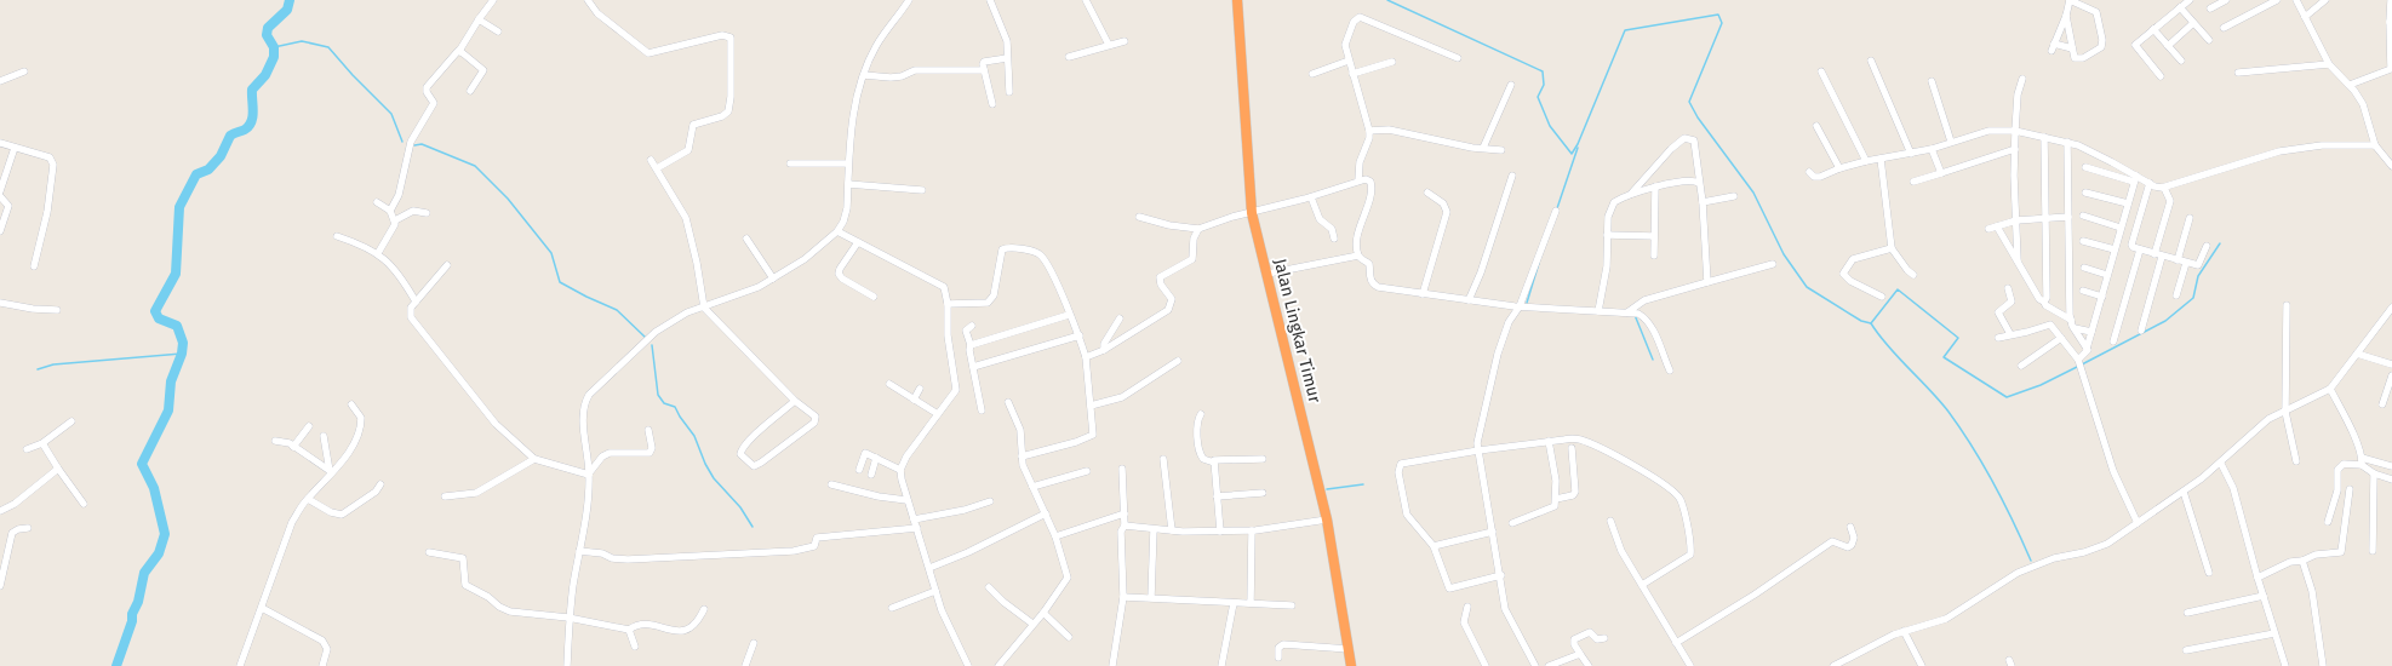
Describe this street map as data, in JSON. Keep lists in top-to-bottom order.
{
  "streets": {
    "highway": ["Jalan Lingkar Timur"]
  }
}
